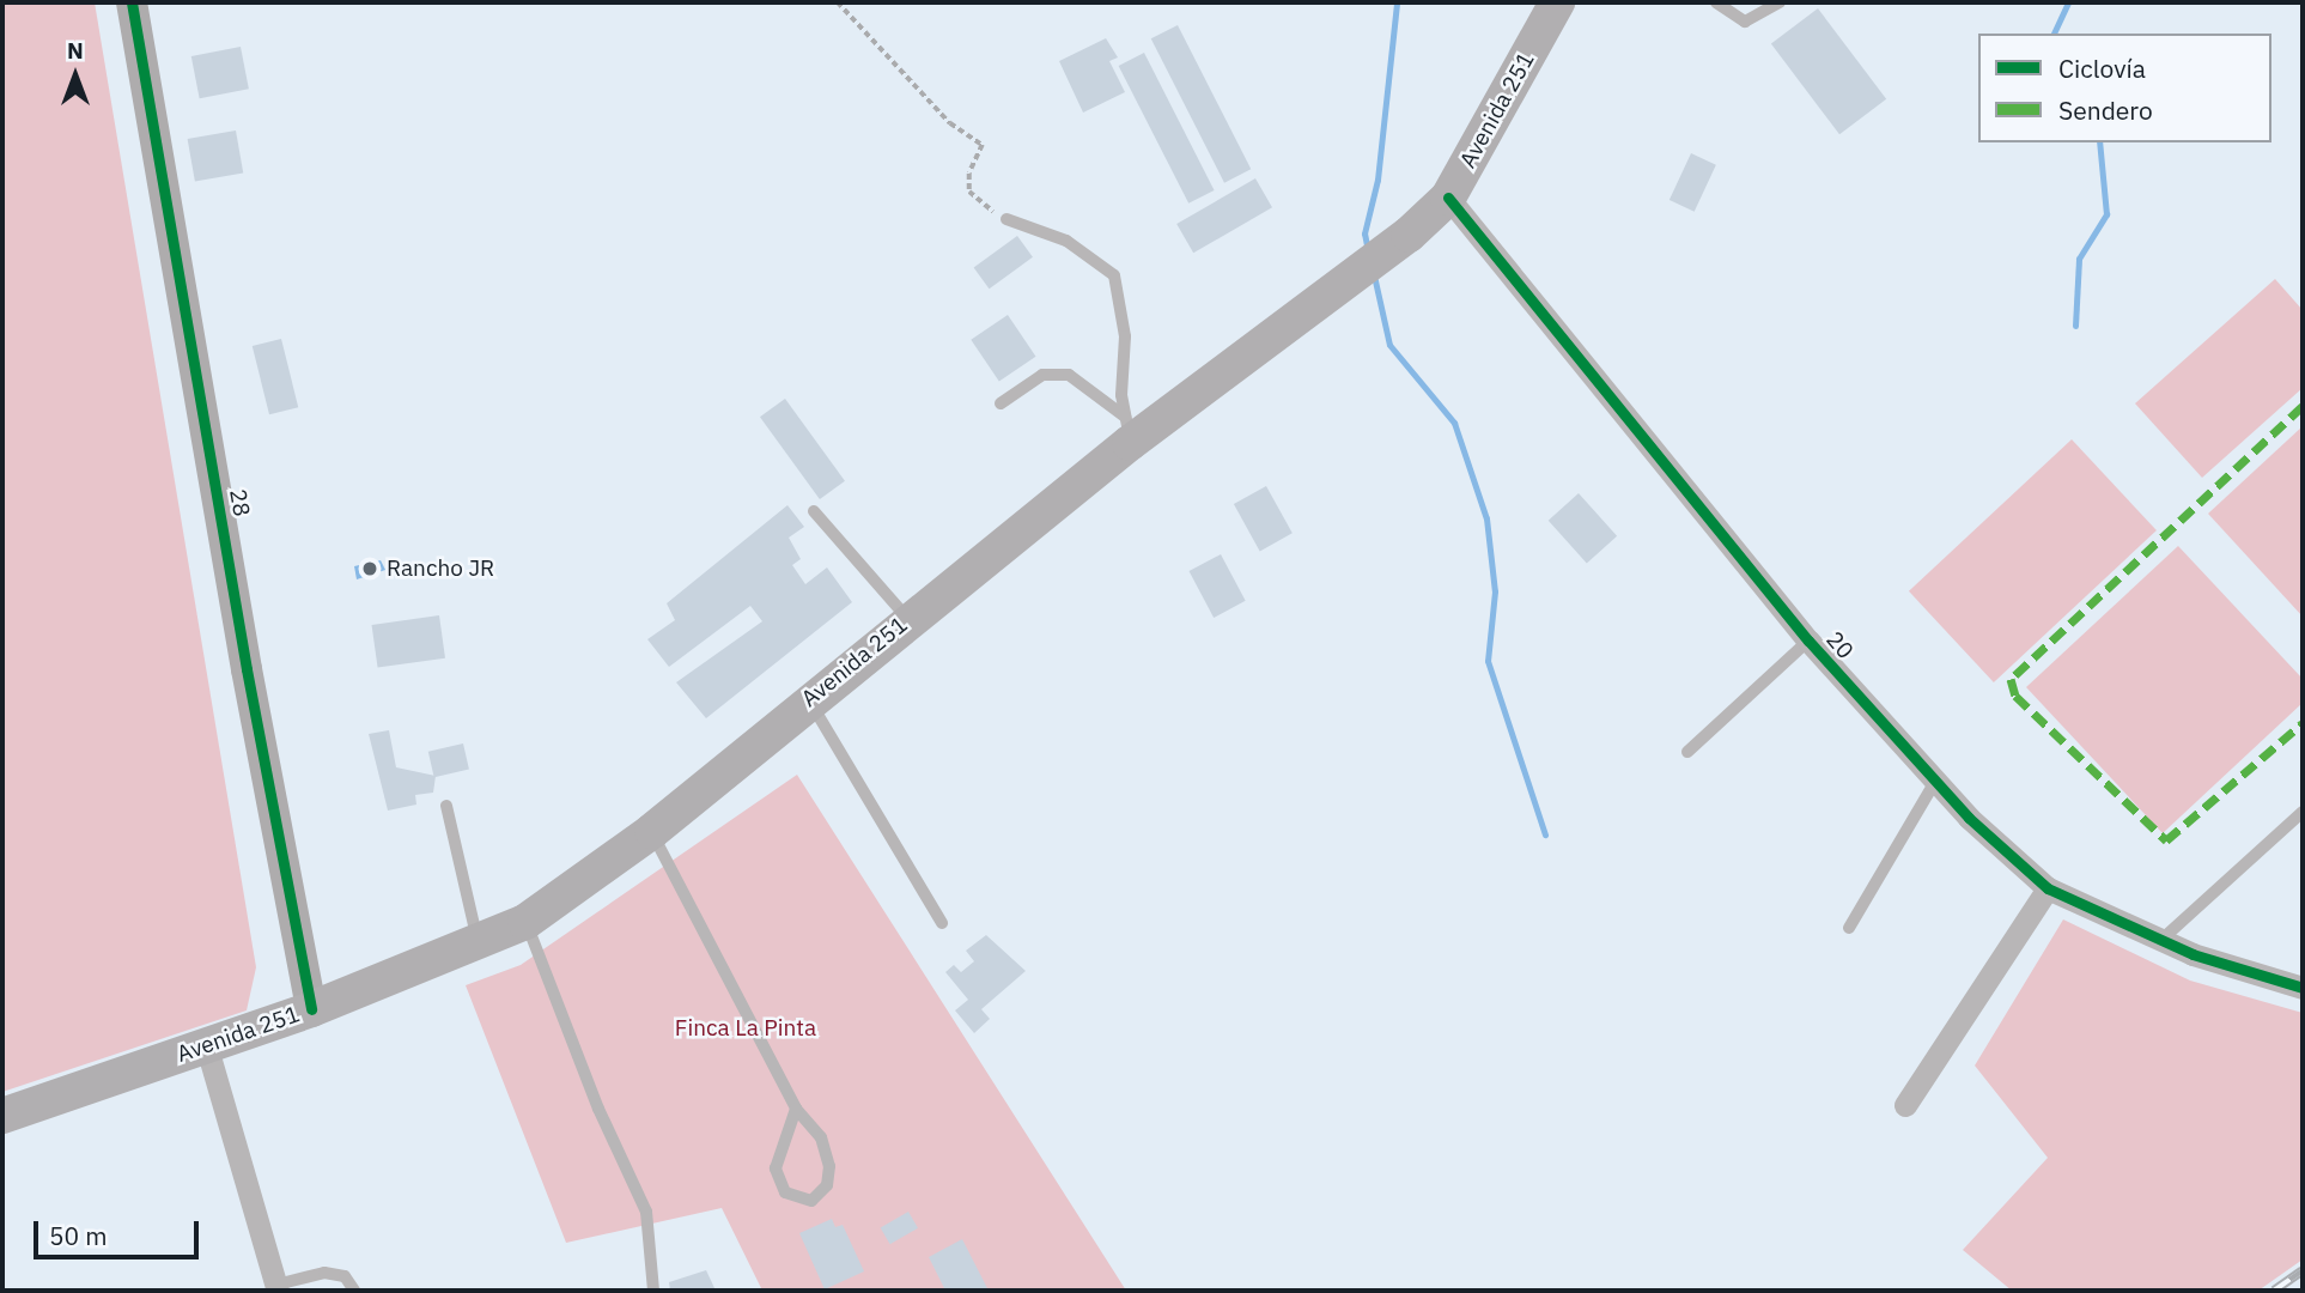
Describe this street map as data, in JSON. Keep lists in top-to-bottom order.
{
  "streets": {
    "main road": ["Avenida 251"],
    "street": ["28", "20"]
  },
  "crossings": [
    ["Avenida 251", "28"],
    ["Avenida 251", "20"]
  ],
  "parks": ["Finca La Pinta"],
  "places": ["Rancho JR"],
  "legend": ["Ciclovía", "Sendero"],
  "scale_bar": "50 m",
  "north": "top"
}
